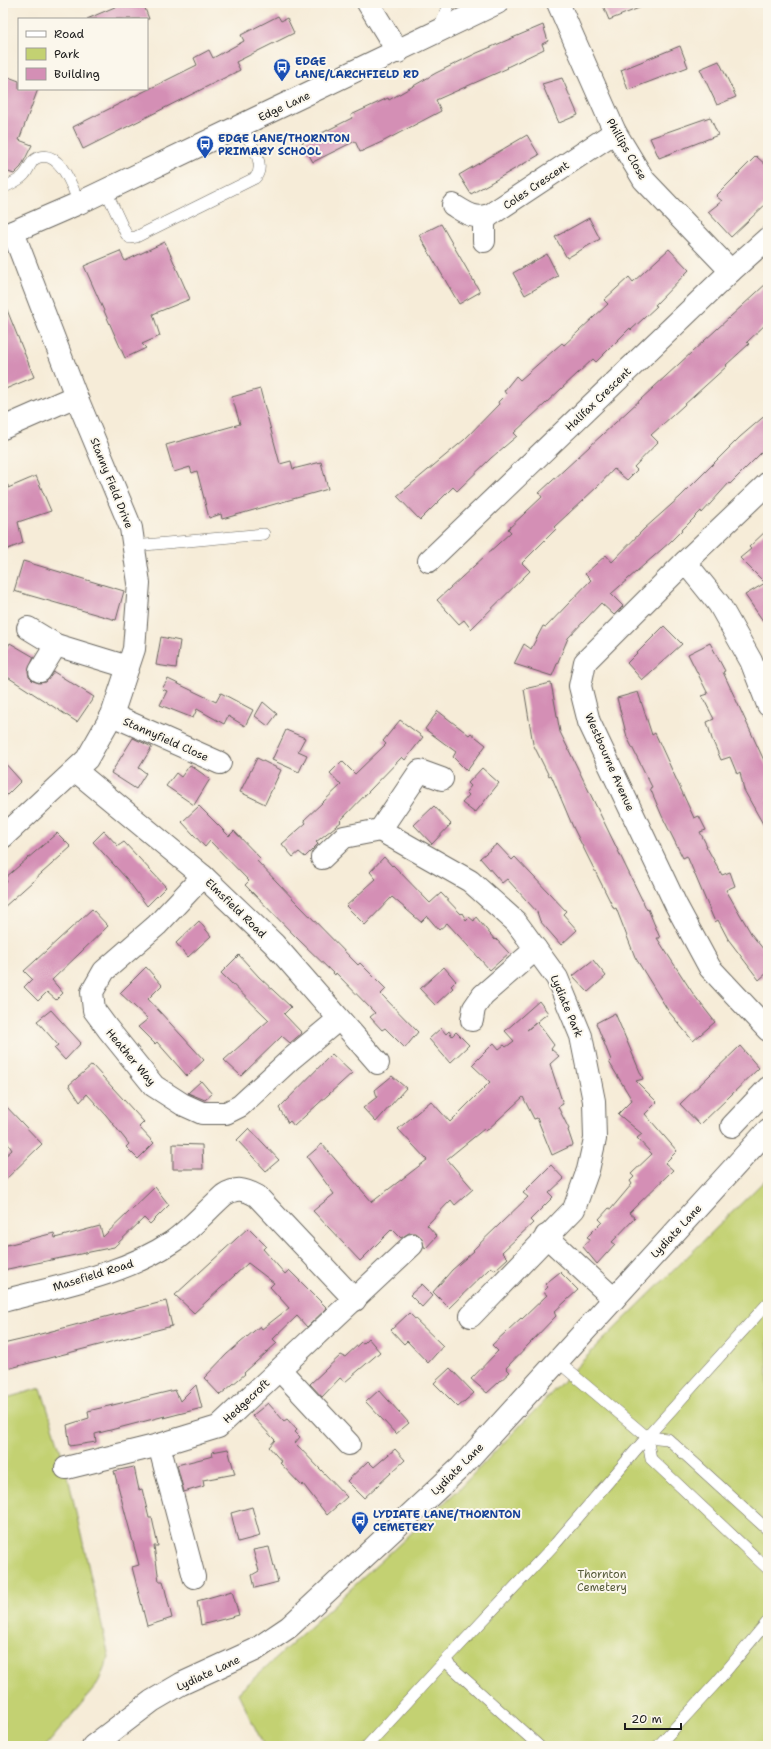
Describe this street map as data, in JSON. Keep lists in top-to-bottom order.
{
  "streets": {
    "street": [
      "Edge Lane",
      "Phillips Close",
      "Coles Crescent",
      "Halifax Crescent",
      "Stanny Field Drive",
      "Stannyfield Close",
      "Westbourne Avenue",
      "Elmsfield Road",
      "Lydiate Park",
      "Heather Way",
      "Lydiate Lane",
      "Masefield Road",
      "Hedgecroft"
    ]
  },
  "crossings": [
    ["Edge Lane", "Stanny Field Drive"],
    ["Phillips Close", "Coles Crescent"],
    ["Phillips Close", "Halifax Crescent"],
    ["Stanny Field Drive", "Stannyfield Close"],
    ["Stanny Field Drive", "Elmsfield Road"],
    ["Elmsfield Road", "Heather Way"],
    ["Masefield Road", "Hedgecroft"]
  ],
  "parks": ["Thornton Cemetery"],
  "places": {
    "bus stop": ["EDGE LANE/LARCHFIELD RD", "EDGE LANE/THORNTON PRIMARY SCHOOL", "LYDIATE LANE/THORNTON CEMETERY"]
  },
  "legend": ["Road", "Park", "Building"],
  "scale_bar": "20 m"
}
